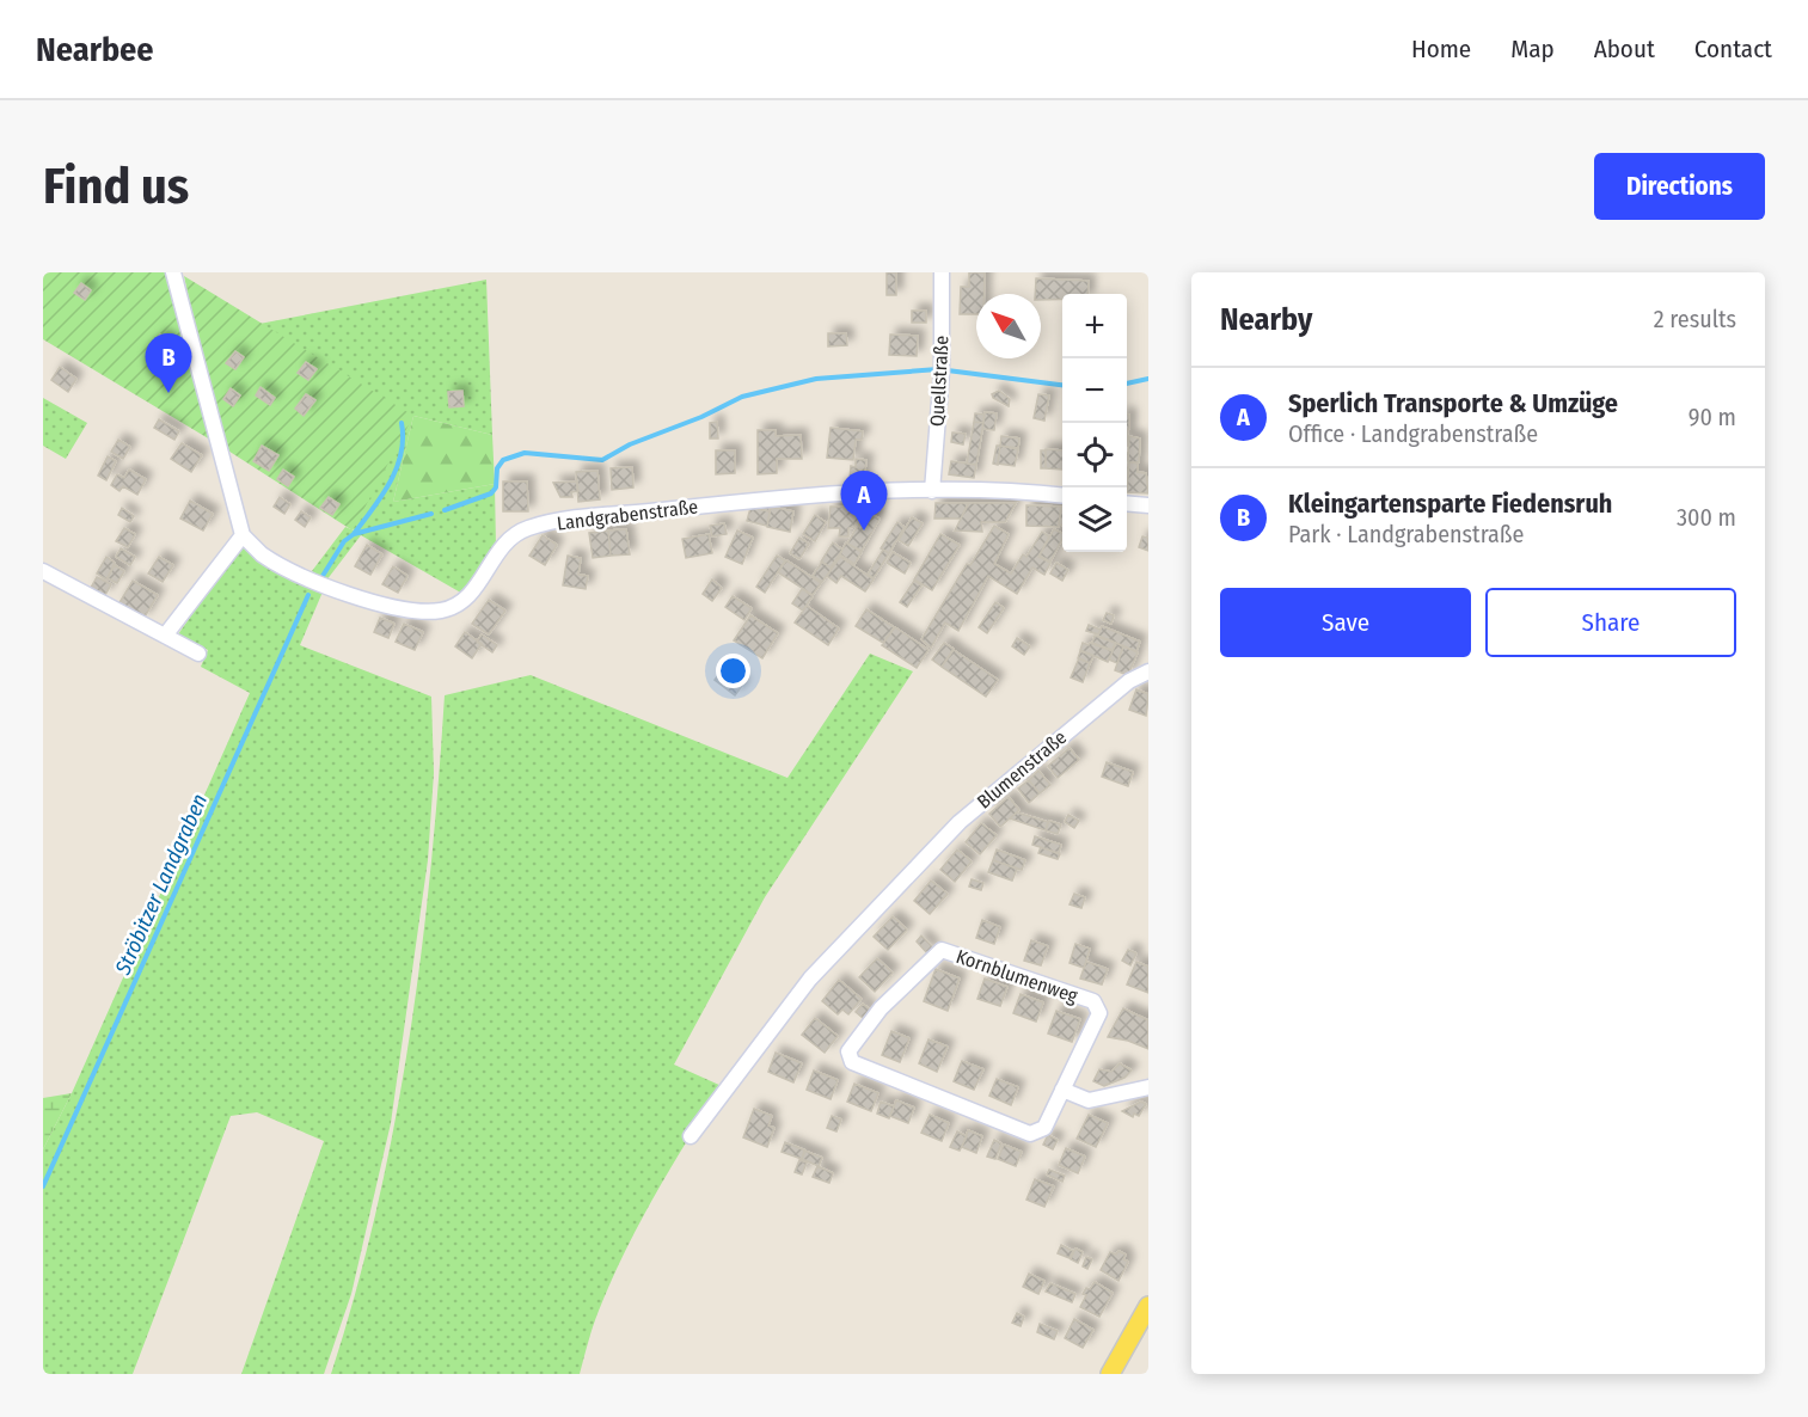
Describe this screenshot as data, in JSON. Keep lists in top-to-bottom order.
{
  "streets": {
    "street": [
      "Quellstraße",
      "Landgrabenstraße",
      "Blumenstraße",
      "Kornblumenweg"
    ]
  },
  "crossings": [
    ["Quellstraße", "Landgrabenstraße"]
  ],
  "water": ["Ströbitzer Landgraben"],
  "north": "top left",
  "page": {
    "header": "Nearbee",
    "nav": [
      "Home",
      "Map",
      "About",
      "Contact"
    ],
    "buttons": [
      "Directions",
      ["Save", "Share"]
    ],
    "title": "Find us",
    "heading": ["Nearby", "2 results"],
    "map_buttons": ["+", "−"],
    "pins": ["B", "A"],
    "list": [
      {
        "mark": "A",
        "name": "Sperlich Transporte & Umzüge",
        "note": "Office · Landgrabenstraße",
        "value": "90 m"
      },
      {
        "mark": "B",
        "name": "Kleingartensparte Fiedensruh",
        "note": "Park · Landgrabenstraße",
        "value": "300 m"
      }
    ]
  }
}
